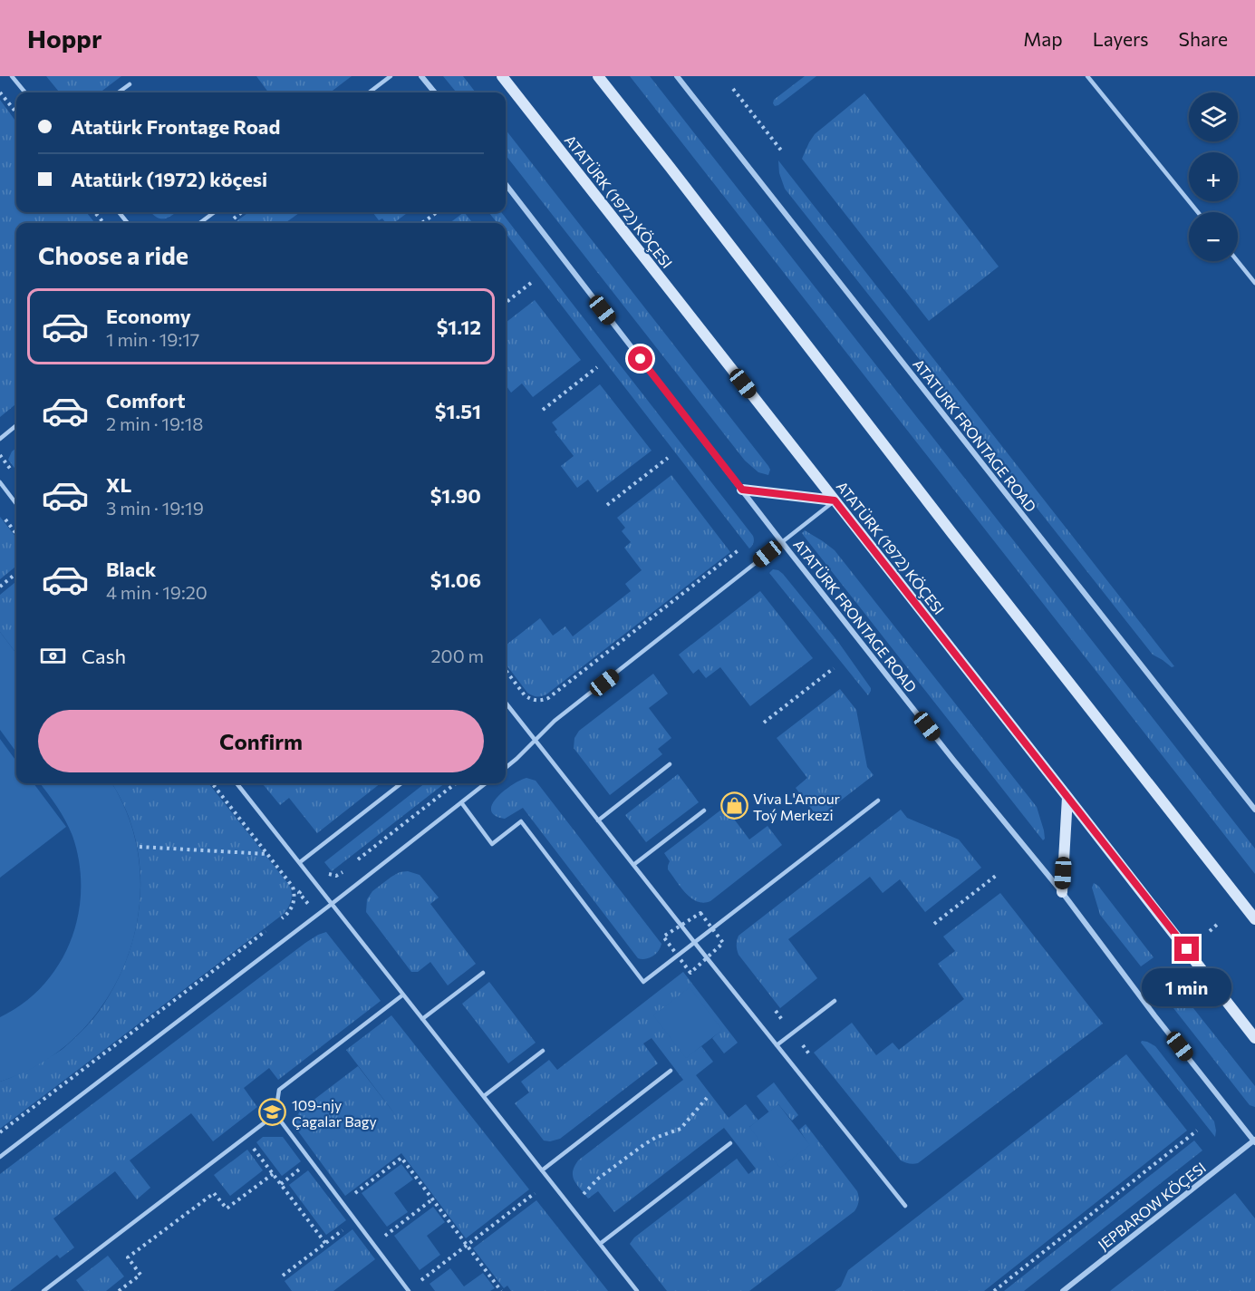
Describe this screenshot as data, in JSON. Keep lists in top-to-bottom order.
{
  "streets": {
    "main road": ["ATATÜRK (1972) KÖÇESI"],
    "street": ["ATATURK FRONTAGE ROAD", "ATATÜRK FRONTAGE ROAD", "JEPBAROW KÖÇESI"]
  },
  "crossings": [
    ["ATATÜRK FRONTAGE ROAD", "JEPBAROW KÖÇESI"]
  ],
  "places": {
    "shop": ["Viva L'Amour Toý Merkezi"],
    "school or university": ["109-njy Çagalar Bagy"]
  },
  "page": {
    "header": "Hoppr",
    "nav": ["Map", "Layers", "Share"],
    "map_buttons": ["+", "−"],
    "banner": ["Atatürk Frontage Road", "Atatürk (1972) köçesi"],
    "heading": "Choose a ride",
    "list": [
      {
        "name": "Economy",
        "note": "1 min · 19:17",
        "value": "$1.12"
      },
      {
        "name": "Comfort",
        "note": "2 min · 19:18",
        "value": "$1.51"
      },
      {
        "name": "XL",
        "note": "3 min · 19:19",
        "value": "$1.90"
      },
      {
        "name": "Black",
        "note": "4 min · 19:20",
        "value": "$1.06"
      }
    ],
    "pay": ["Cash", "200 m"],
    "buttons": "Confirm",
    "bubble": "1 min"
  }
}
